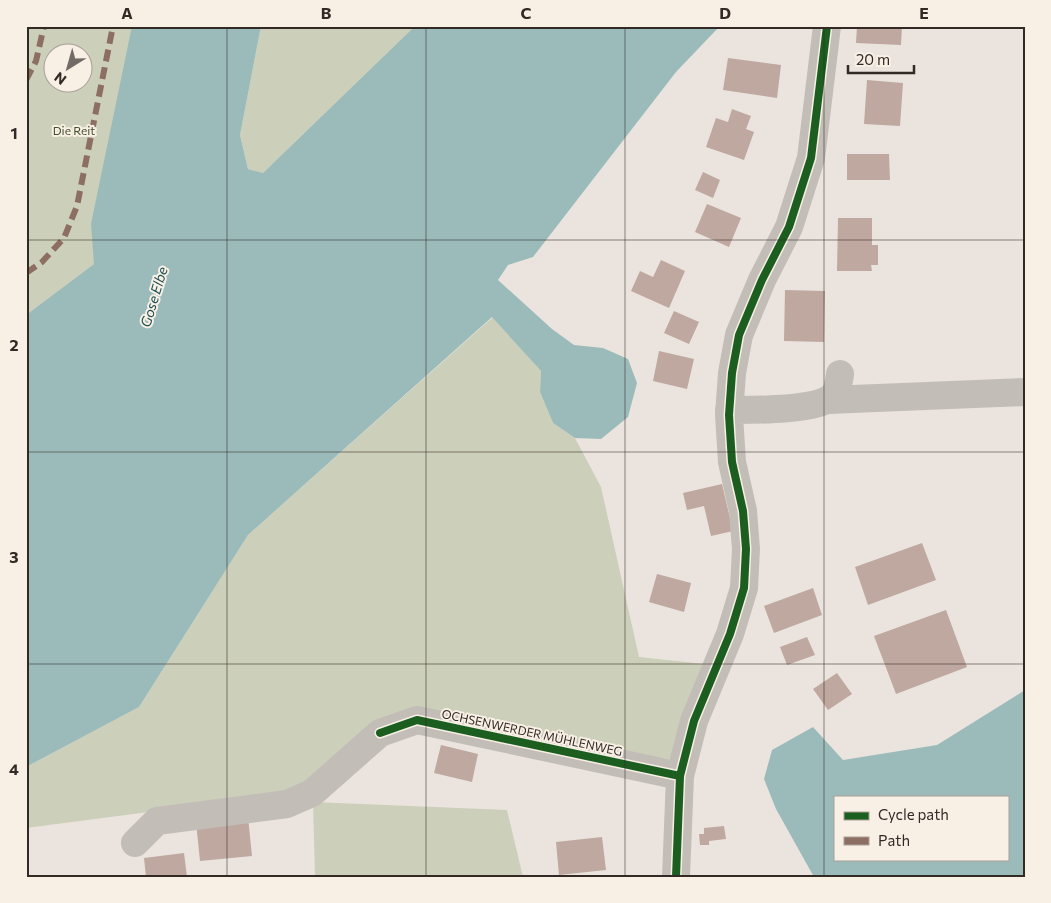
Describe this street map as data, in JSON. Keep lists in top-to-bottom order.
{
  "streets": {
    "street": ["OCHSENWERDER MÜHLENWEG"]
  },
  "water": ["Gose Elbe"],
  "parks": ["Die Reit"],
  "legend": ["Cycle path", "Path"],
  "scale_bar": "20 m",
  "north": "bottom left",
  "grid": {
    "columns": [
      "A",
      "B",
      "C",
      "D",
      "E"
    ],
    "rows": [
      "1",
      "2",
      "3",
      "4"
    ]
  }
}
